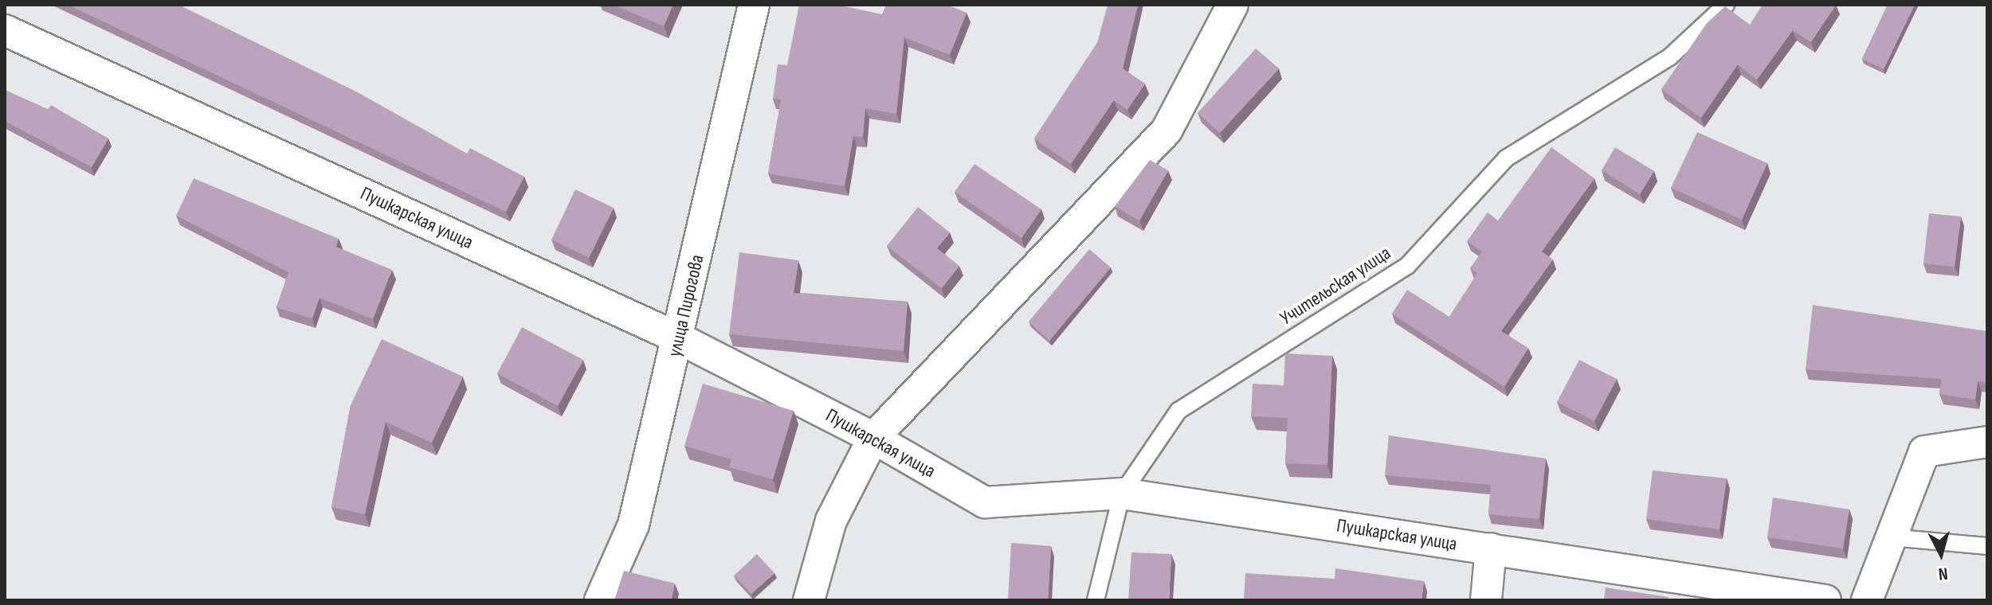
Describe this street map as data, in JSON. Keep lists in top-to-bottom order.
{
  "streets": {
    "street": ["Пушкарская улица", "улица Пирогова"],
    "lane": ["Учительская улица"]
  },
  "crossings": [
    ["Пушкарская улица", "Учительская улица"],
    ["Пушкарская улица", "улица Пирогова"]
  ],
  "north": "bottom"
}
